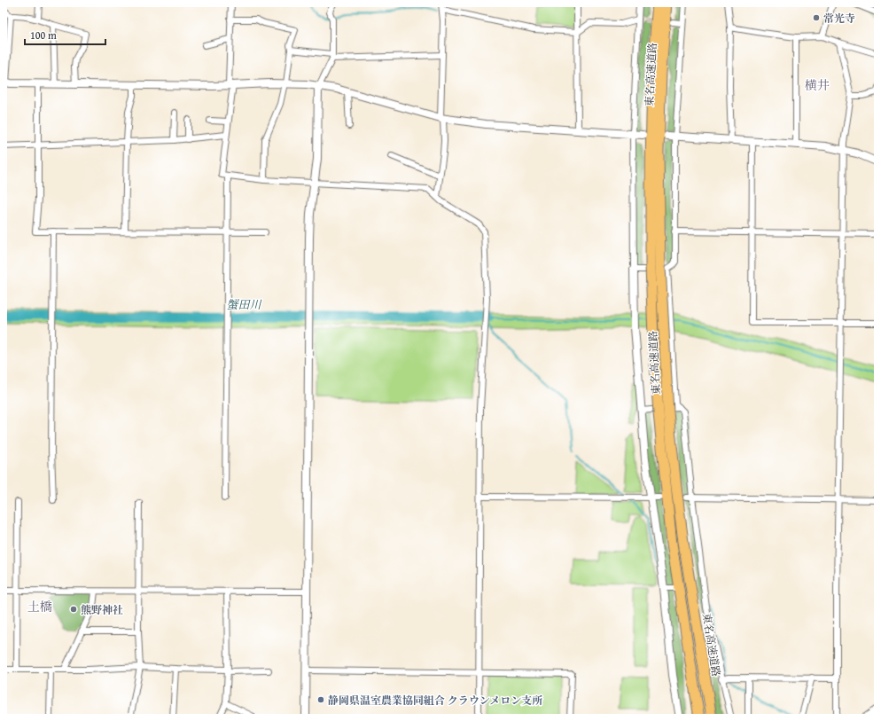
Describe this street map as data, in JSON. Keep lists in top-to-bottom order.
{
  "streets": {
    "highway": ["東名高速道路"]
  },
  "districts": ["横井", "土橋"],
  "water": ["蟹田川"],
  "places": ["常光寺", "熊野神社", "静岡県温室農業協同組合 クラウンメロン支所"],
  "scale_bar": "100 m"
}
